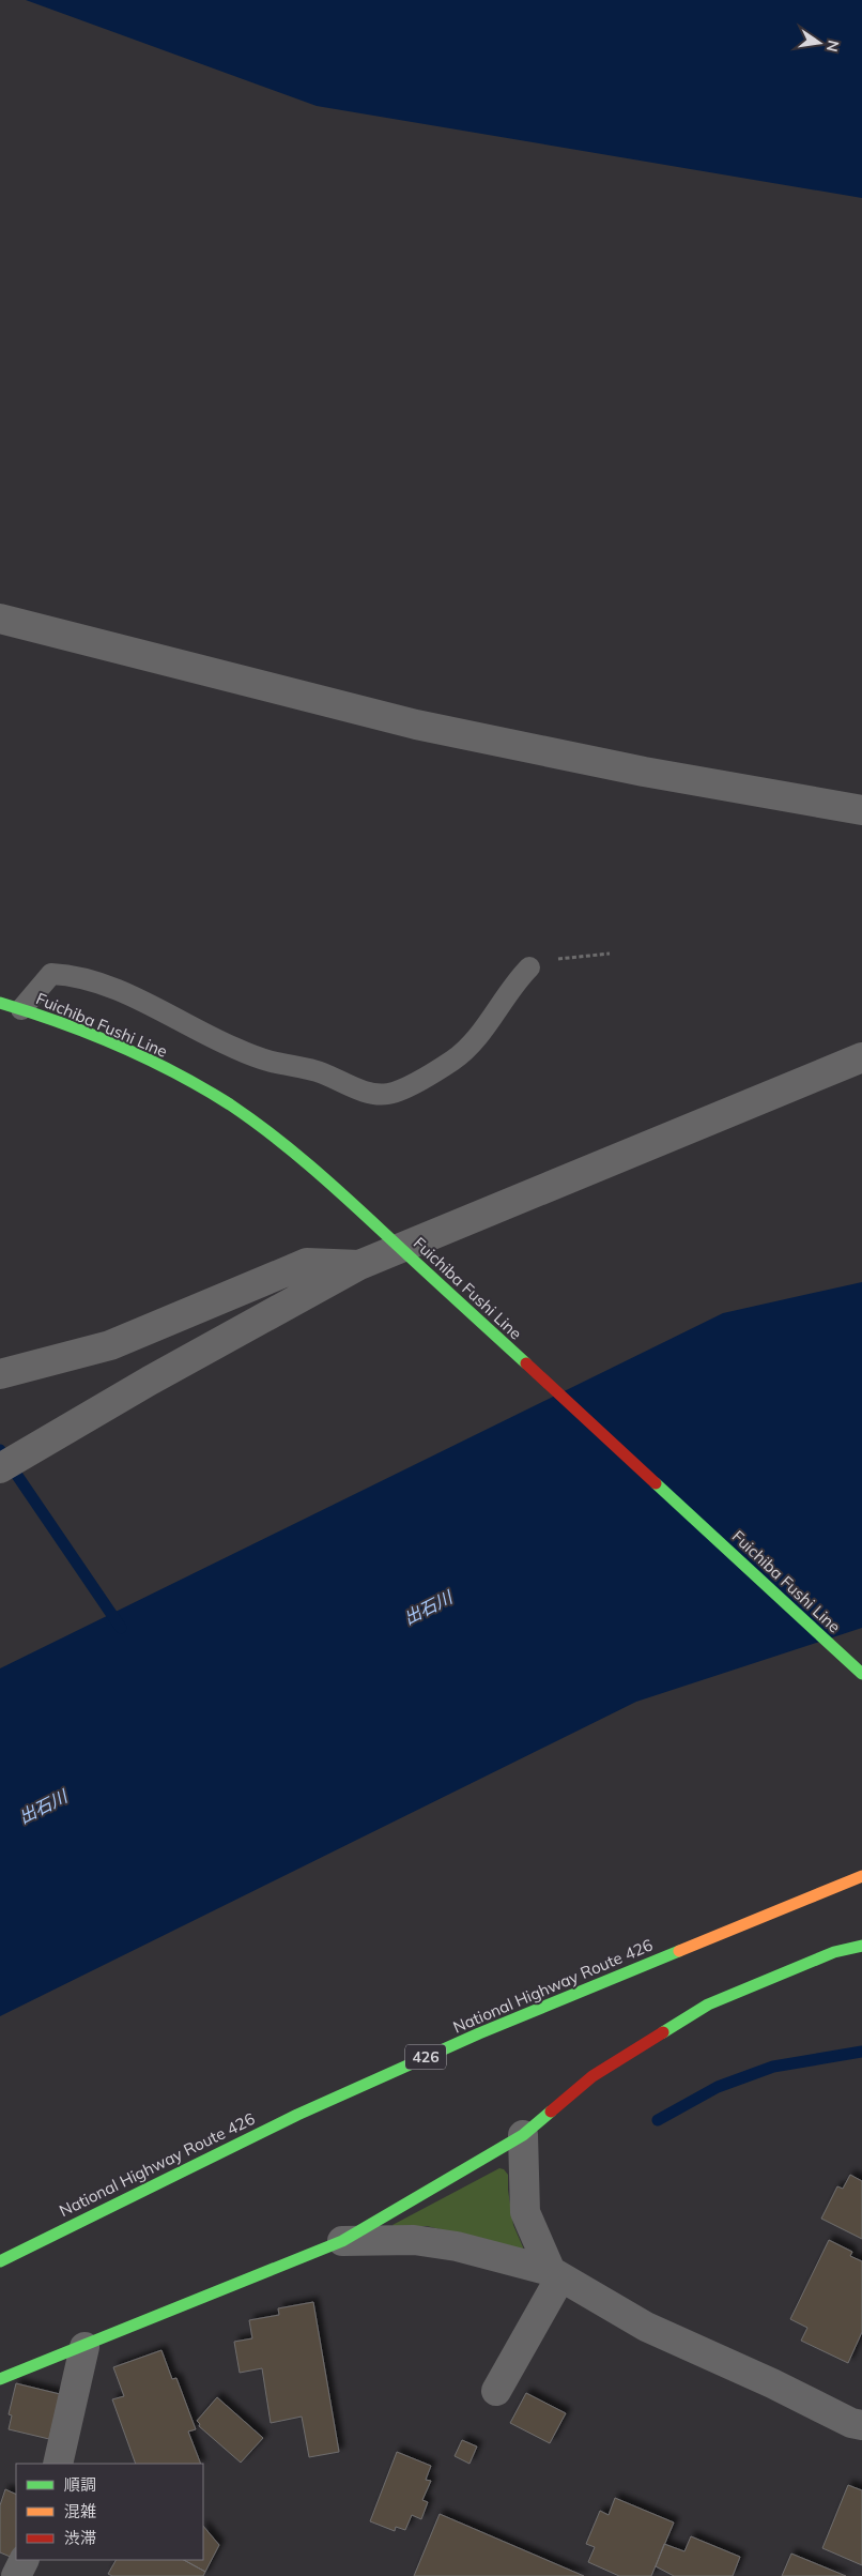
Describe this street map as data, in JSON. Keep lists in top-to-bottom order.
{
  "streets": {
    "main road": ["Fuichiba Fushi Line", "National Highway Route 426", "426"]
  },
  "water": ["出石川"],
  "legend": ["順調", "混雑", "渋滞"],
  "north": "right"
}
